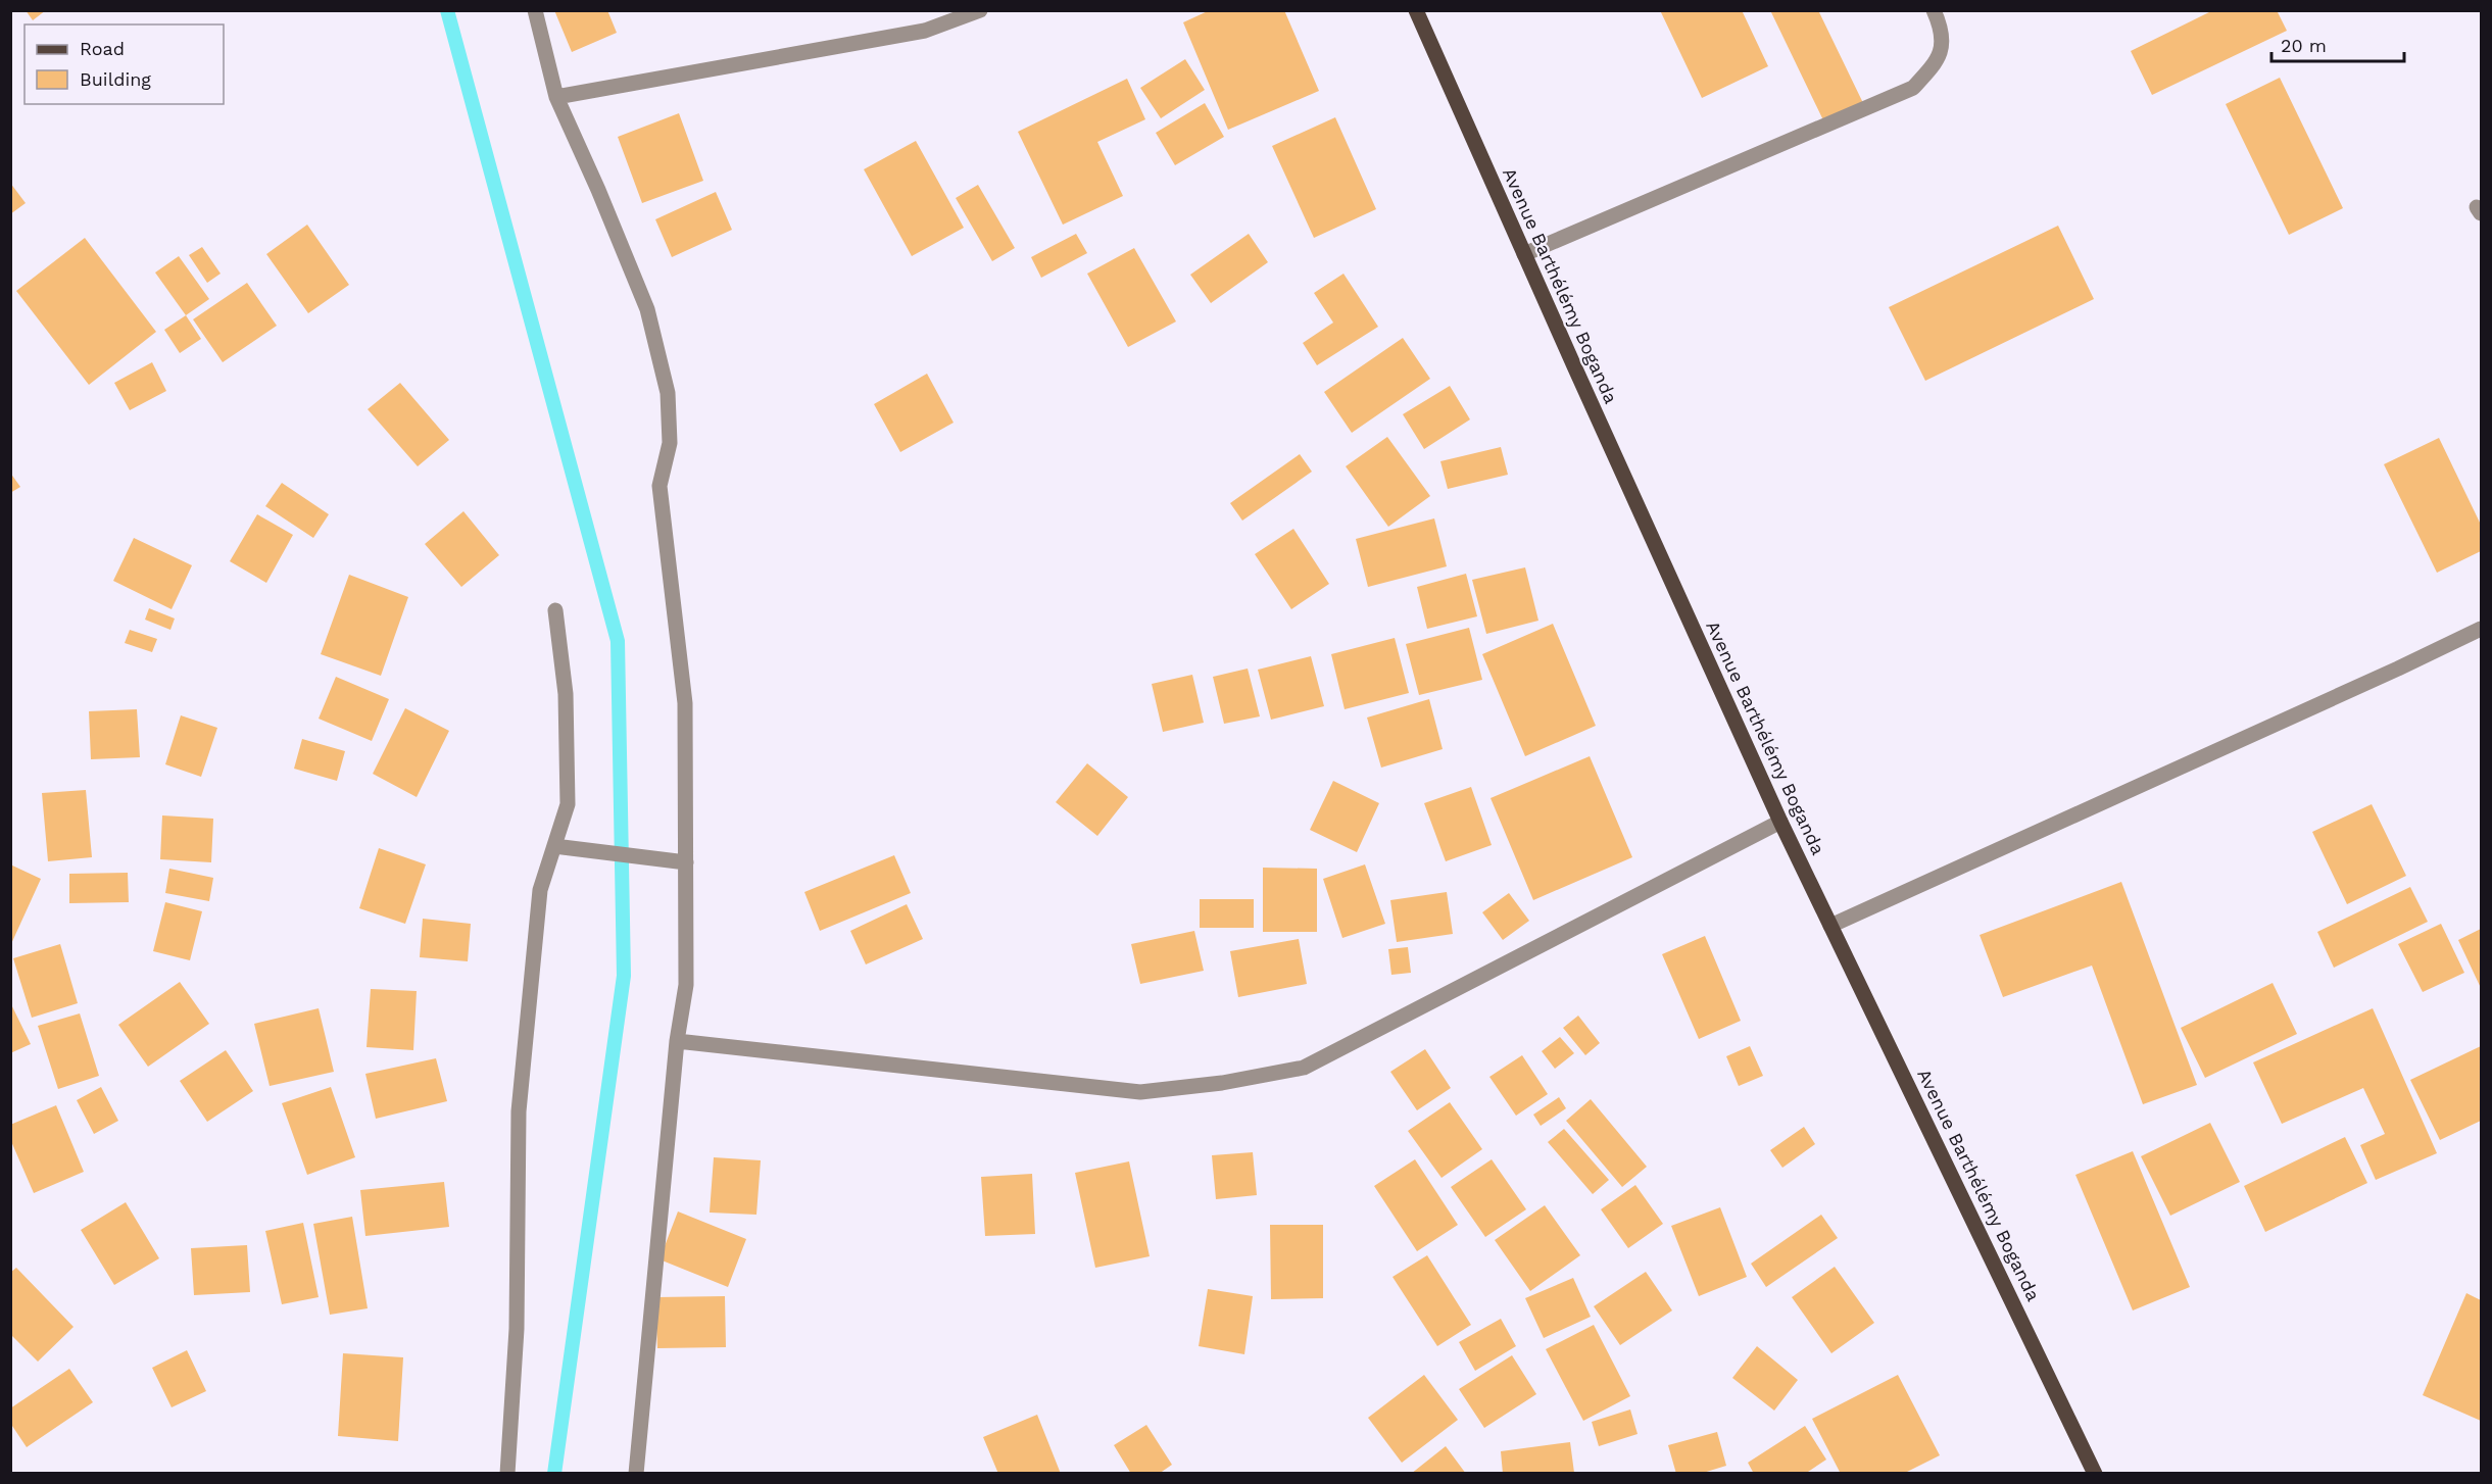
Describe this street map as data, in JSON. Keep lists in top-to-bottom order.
{
  "streets": {
    "main road": ["Avenue Barthélémy Boganda"]
  },
  "legend": ["Road", "Building"],
  "scale_bar": "20 m"
}
